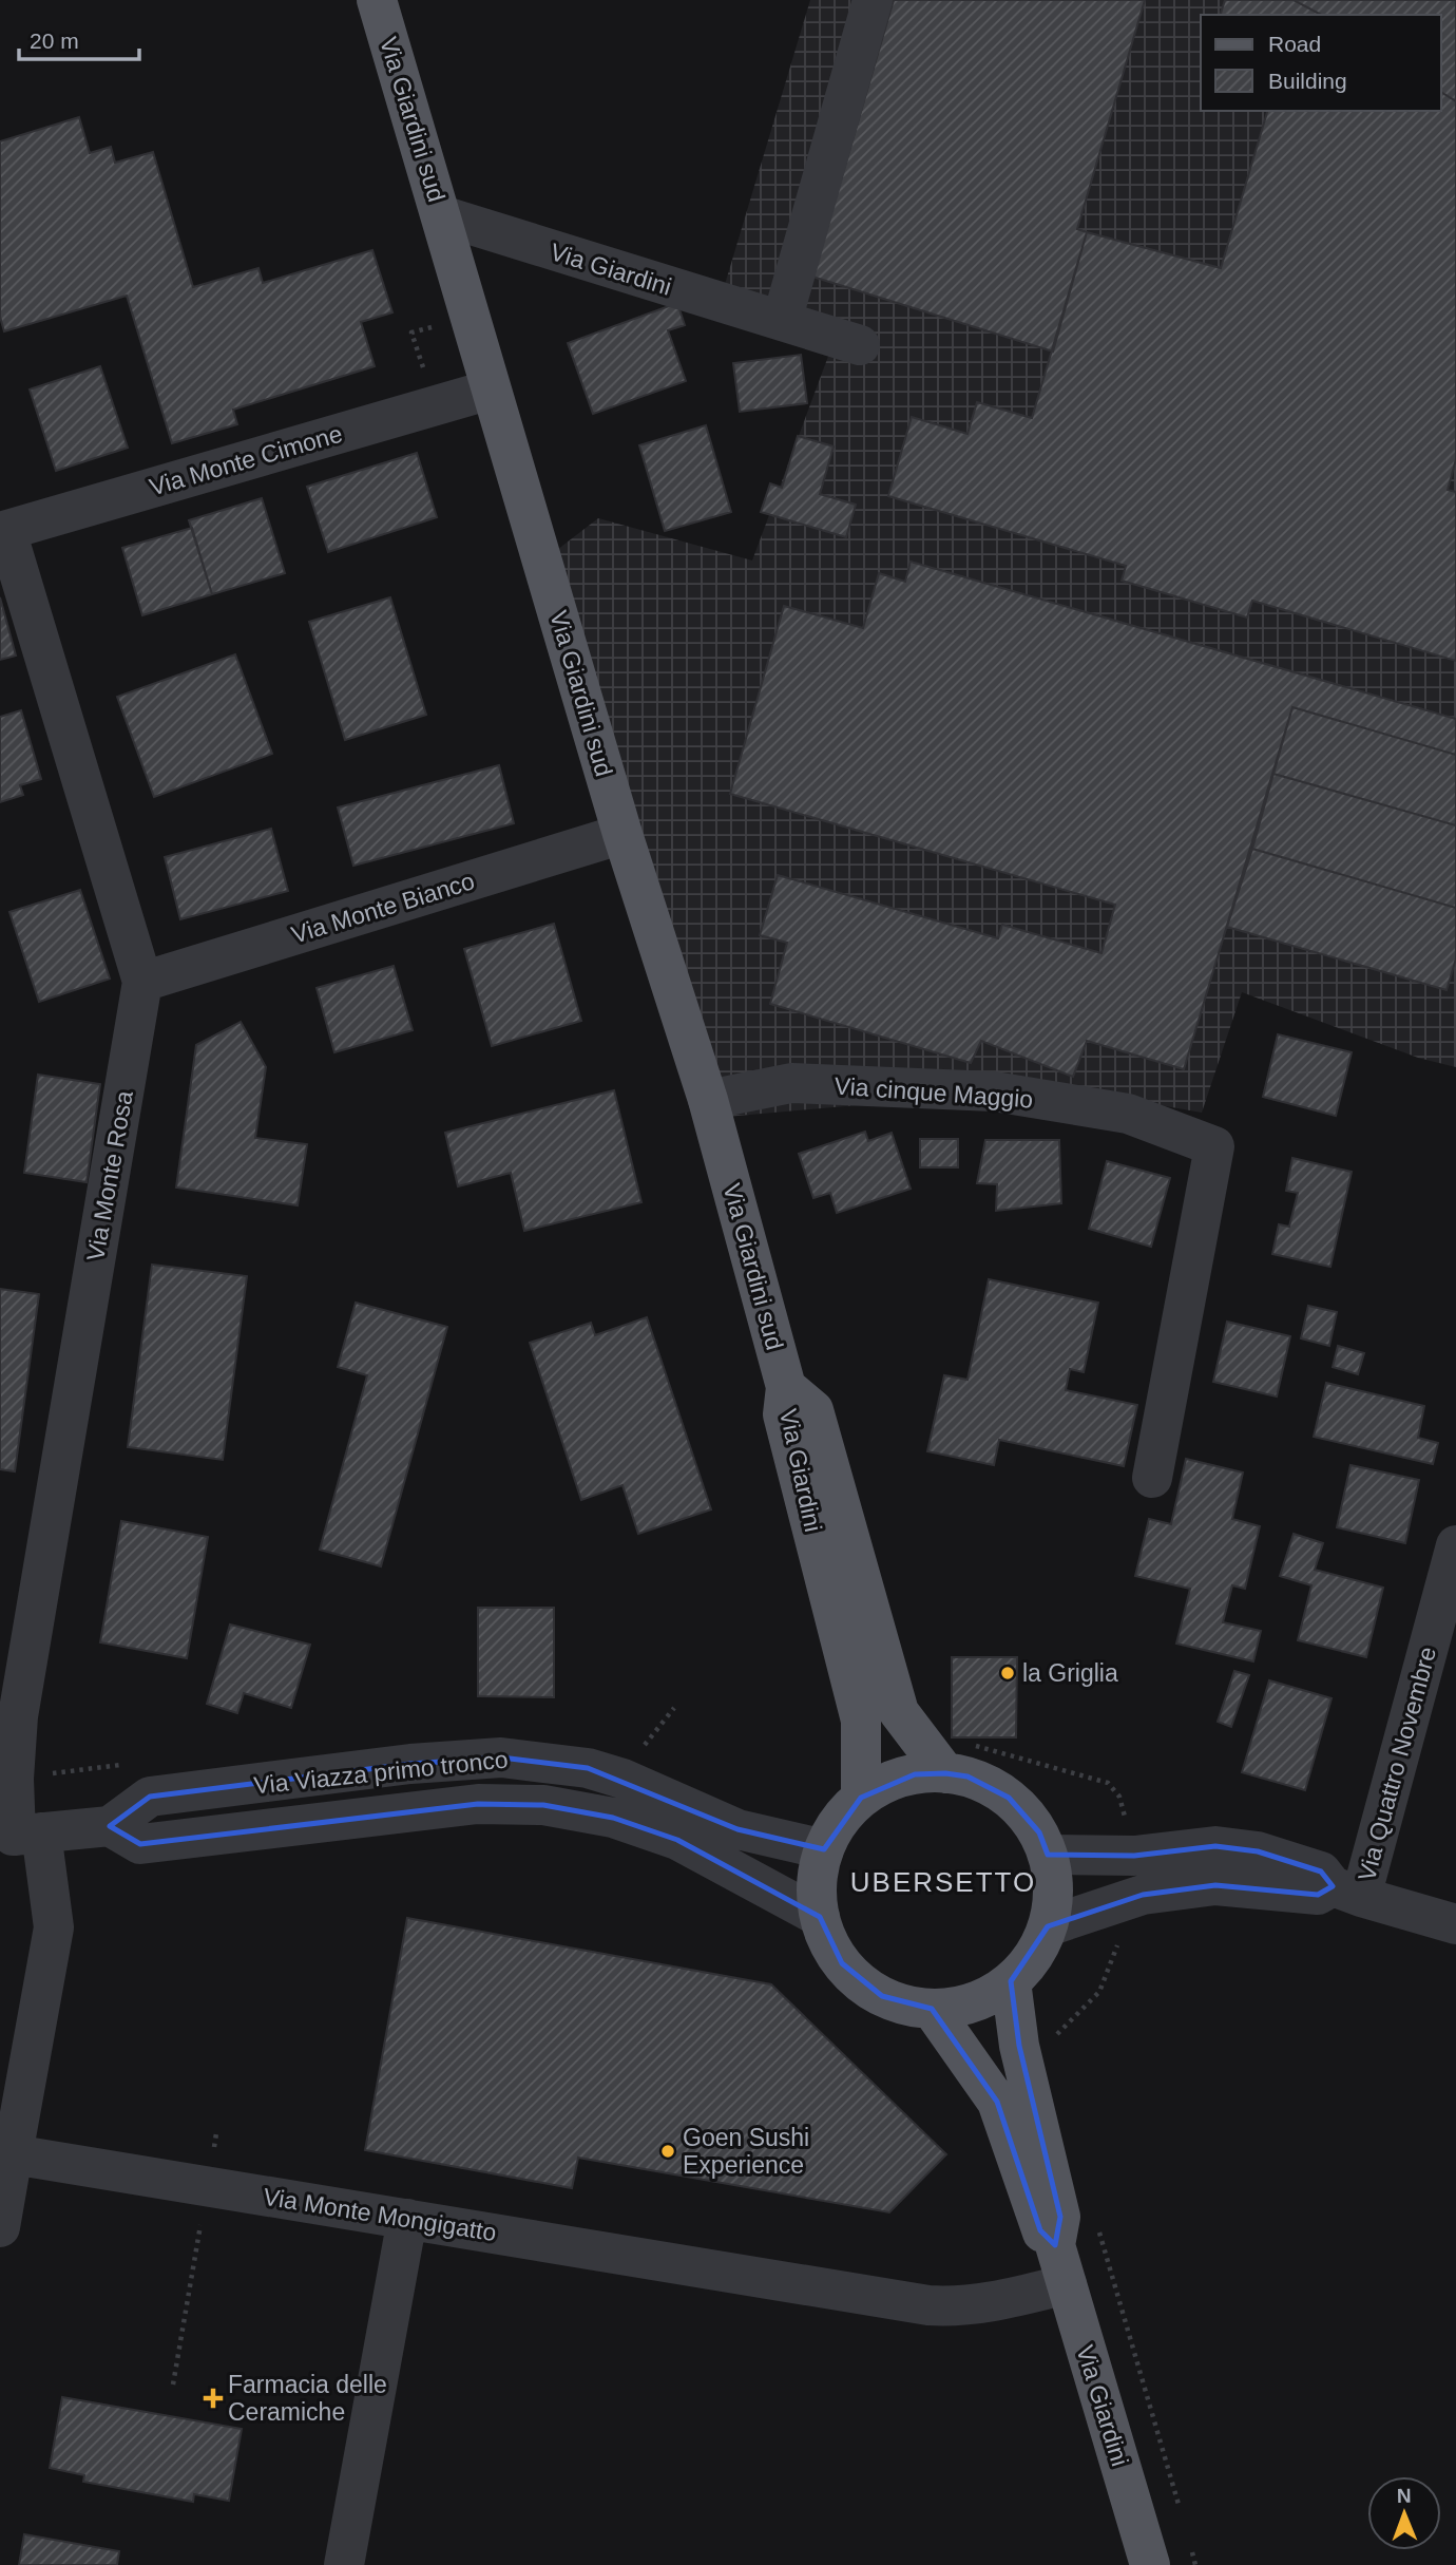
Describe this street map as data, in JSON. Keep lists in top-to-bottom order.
{
  "streets": {
    "main road": ["Via Giardini sud", "Via Giardini"],
    "street": [
      "Via Monte Cimone",
      "Via Monte Bianco",
      "Via cinque Maggio",
      "Via Monte Rosa",
      "Via Quattro Novembre",
      "Via Viazza primo tronco",
      "Via Monte Mongigatto"
    ]
  },
  "crossings": [
    ["Via Giardini sud", "Via Giardini"],
    ["Via Giardini sud", "Via Monte Cimone"],
    ["Via Giardini sud", "Via Monte Bianco"],
    ["Via Giardini sud", "Via cinque Maggio"],
    ["Via Giardini", "Via Viazza primo tronco"],
    ["Via Giardini", "Via Monte Mongigatto"],
    ["Via Monte Cimone", "Via Monte Rosa"],
    ["Via Monte Bianco", "Via Monte Rosa"]
  ],
  "districts": ["UBERSETTO"],
  "places": {
    "other": ["la Griglia", "Goen Sushi Experience"],
    "health": ["Farmacia delle Ceramiche"]
  },
  "legend": ["Road", "Building"],
  "scale_bar": "20 m",
  "north": "top"
}
